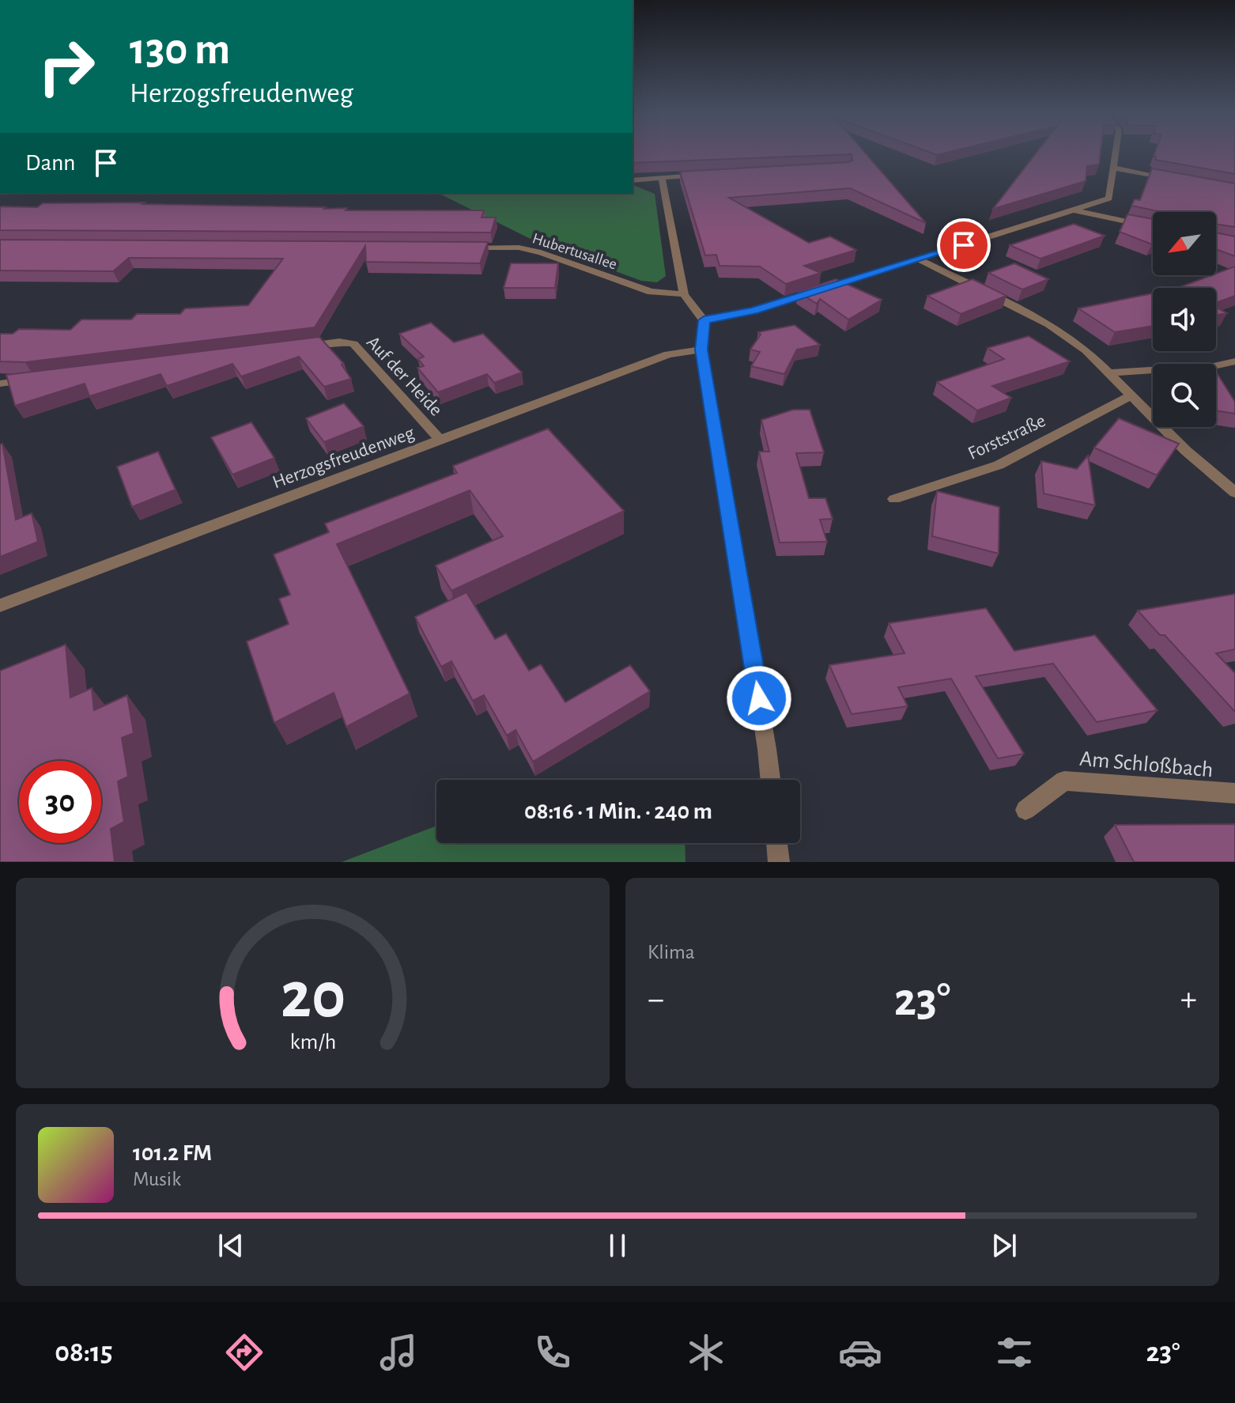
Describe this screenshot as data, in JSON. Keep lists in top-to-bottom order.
{
  "streets": {
    "street": [
      "Hubertusallee",
      "Auf der Heide",
      "Forststraße",
      "Herzogsfreudenweg",
      "Am Schloßbach"
    ]
  },
  "crossings": [
    ["Auf der Heide", "Herzogsfreudenweg"]
  ],
  "north": "bottom left",
  "page": {
    "turn": ["130 m", "Herzogsfreudenweg"],
    "then": "Dann",
    "limit": "30",
    "trip": "08:16 · 1 Min. · 240 m",
    "tile": "Klima",
    "heat": ["−", "23°", "+"],
    "song": ["101.2 FM", "Musik"],
    "tabs": ["08:15", "23°"],
    "gauge": ["20", "km/h"]
  }
}
